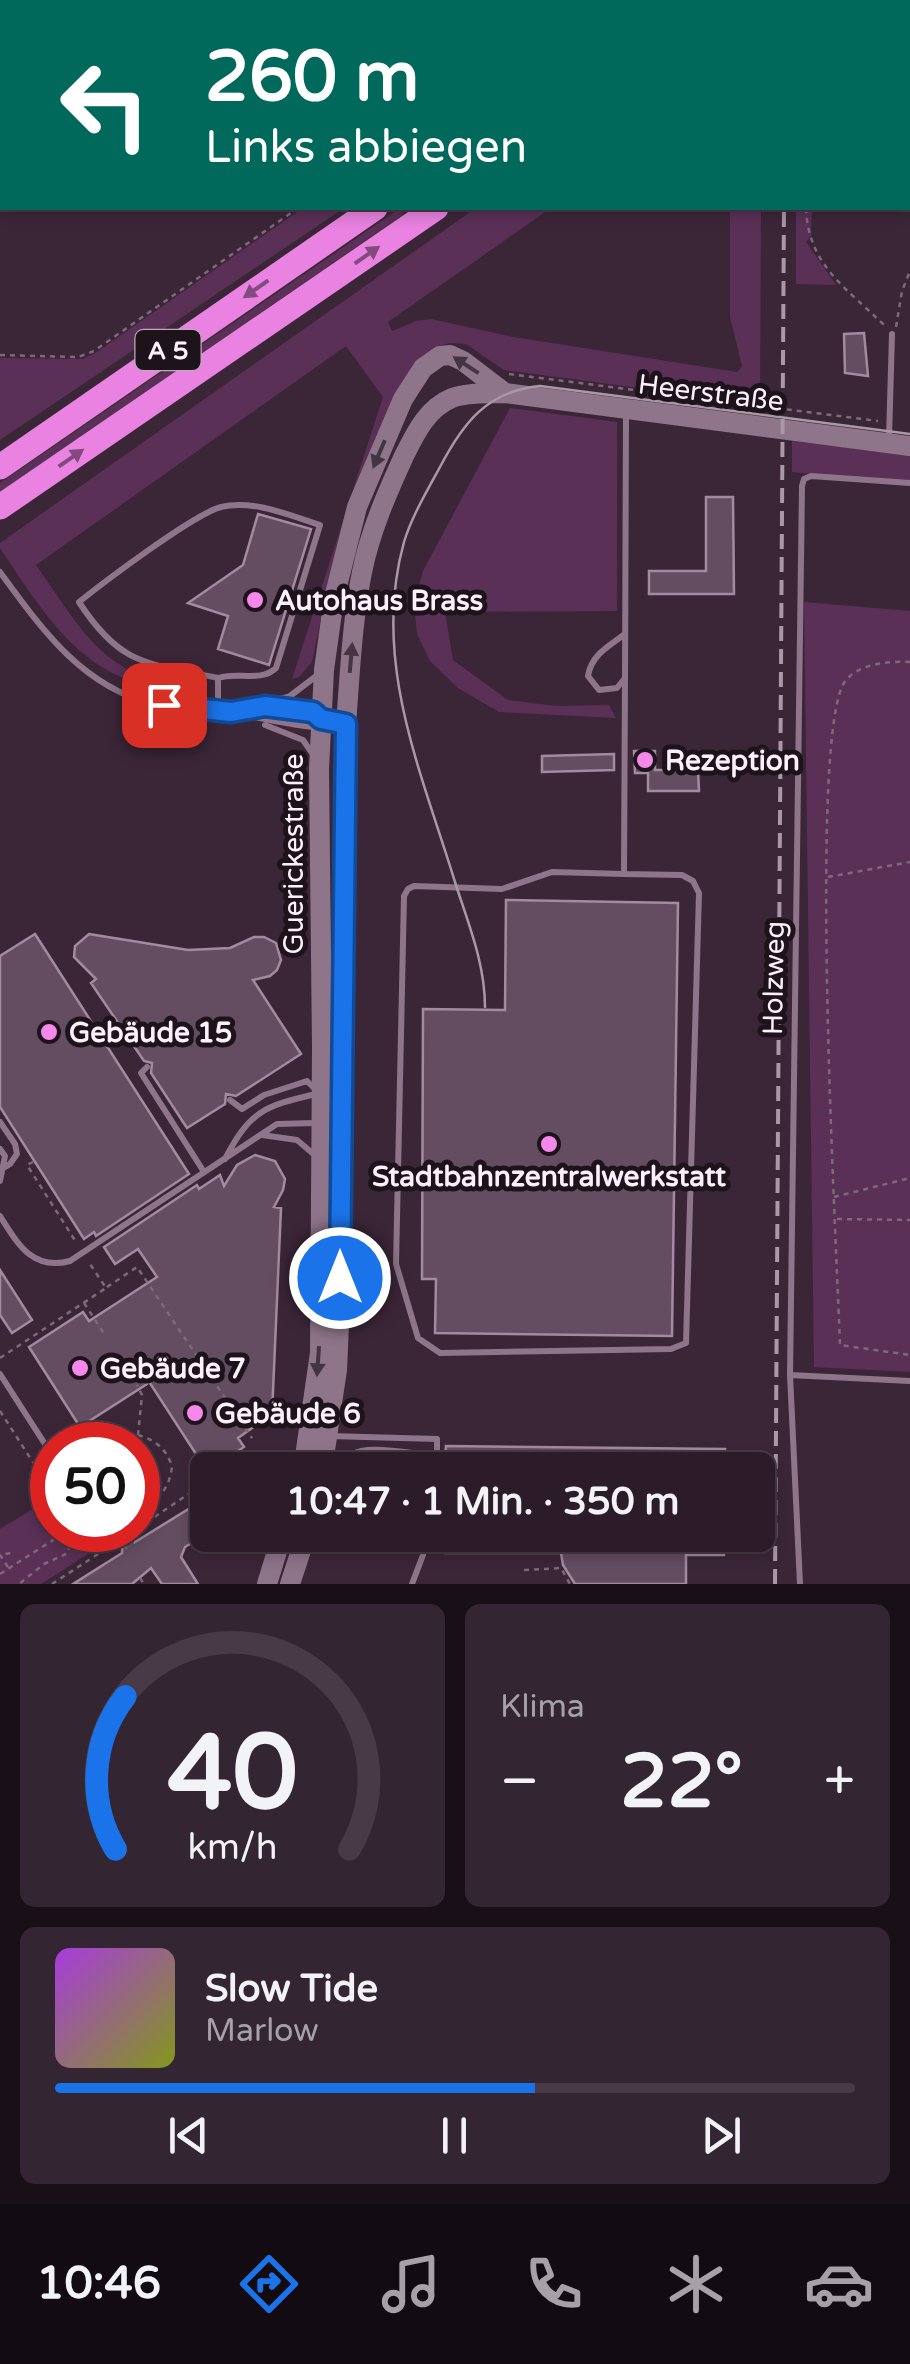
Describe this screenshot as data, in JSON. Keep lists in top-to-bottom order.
{
  "streets": {
    "highway": ["A 5"],
    "main road": ["Heerstraße", "Guerickestraße"],
    "lane": ["Holzweg"]
  },
  "crossings": [
    ["Heerstraße", "Guerickestraße"]
  ],
  "places": [
    "Autohaus Brass",
    "Rezeption",
    "Gebäude 15",
    "Stadtbahnzentralwerkstatt",
    "Gebäude 7",
    "Gebäude 6"
  ],
  "page": {
    "turn": ["260 m", "Links abbiegen"],
    "limit": "50",
    "trip": "10:47 · 1 Min. · 350 m",
    "tile": "Klima",
    "heat": ["−", "22°", "+"],
    "song": ["Slow Tide", "Marlow"],
    "tabs": "10:46",
    "gauge": ["40", "km/h"]
  }
}
